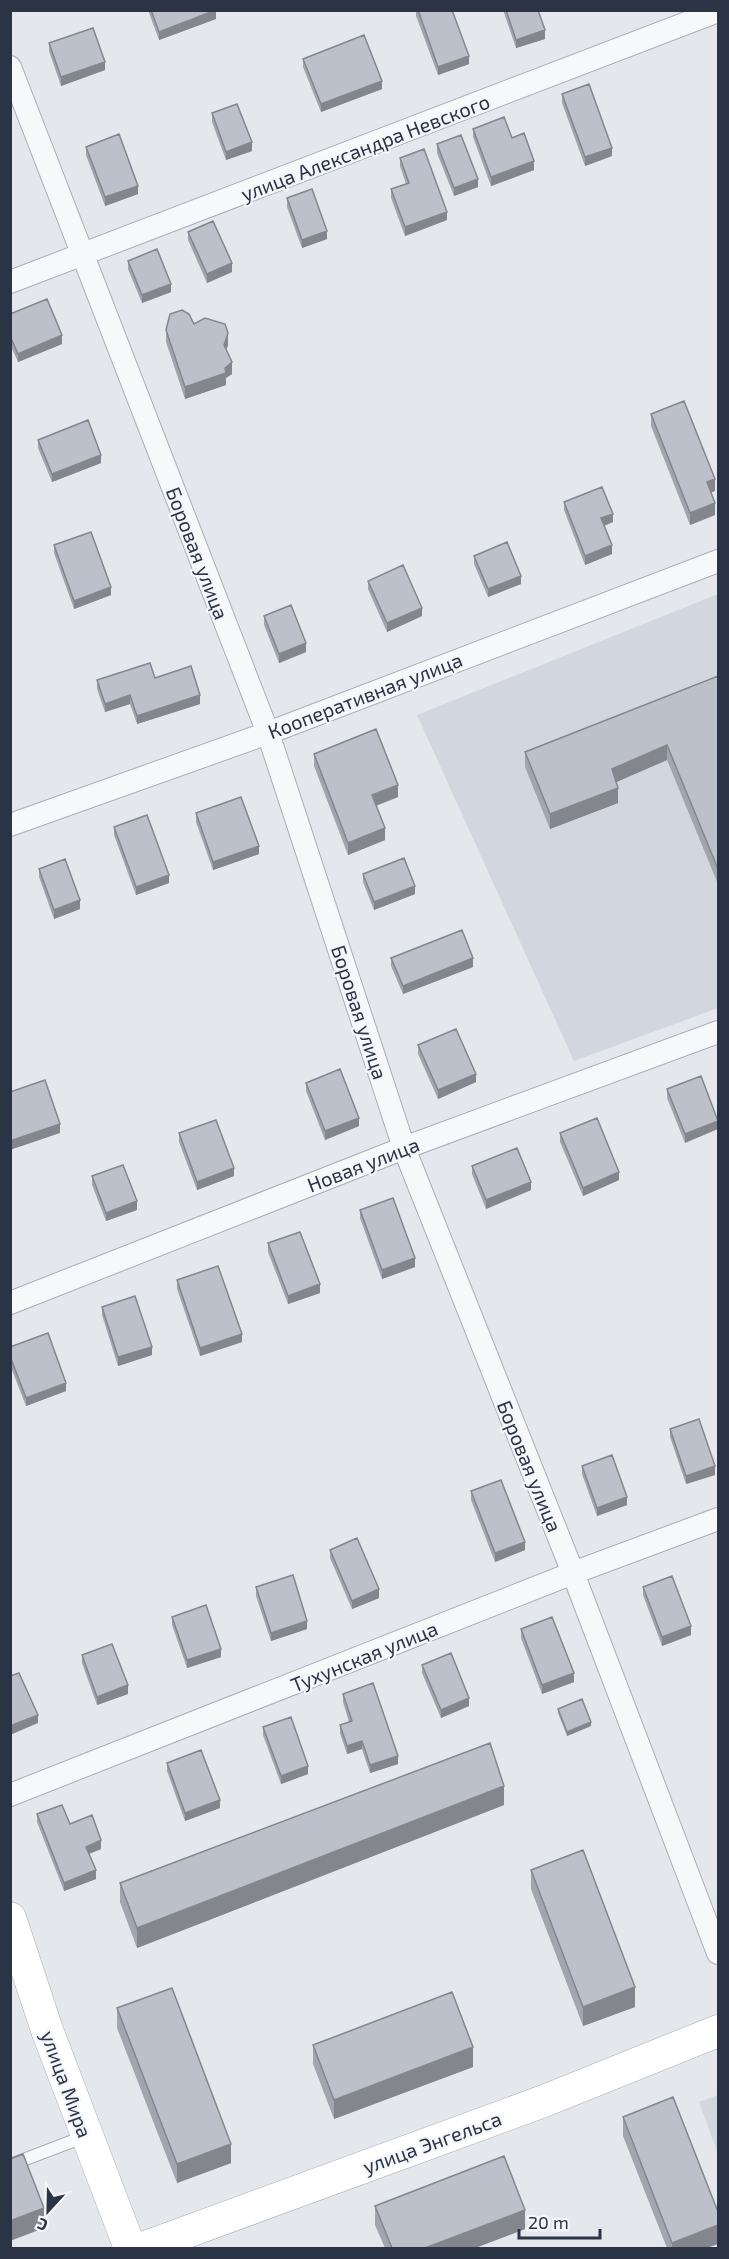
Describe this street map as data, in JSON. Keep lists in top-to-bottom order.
{
  "streets": {
    "street": [
      "улица Александра Невского",
      "Боровая улица",
      "Кооперативная улица",
      "Новая улица",
      "Тухунская улица",
      "улица Мира",
      "улица Энгельса"
    ]
  },
  "crossings": [
    ["улица Александра Невского", "Боровая улица"],
    ["Боровая улица", "Кооперативная улица"],
    ["Боровая улица", "Новая улица"],
    ["Боровая улица", "Тухунская улица"]
  ],
  "scale_bar": "20 m",
  "north": "bottom"
}
